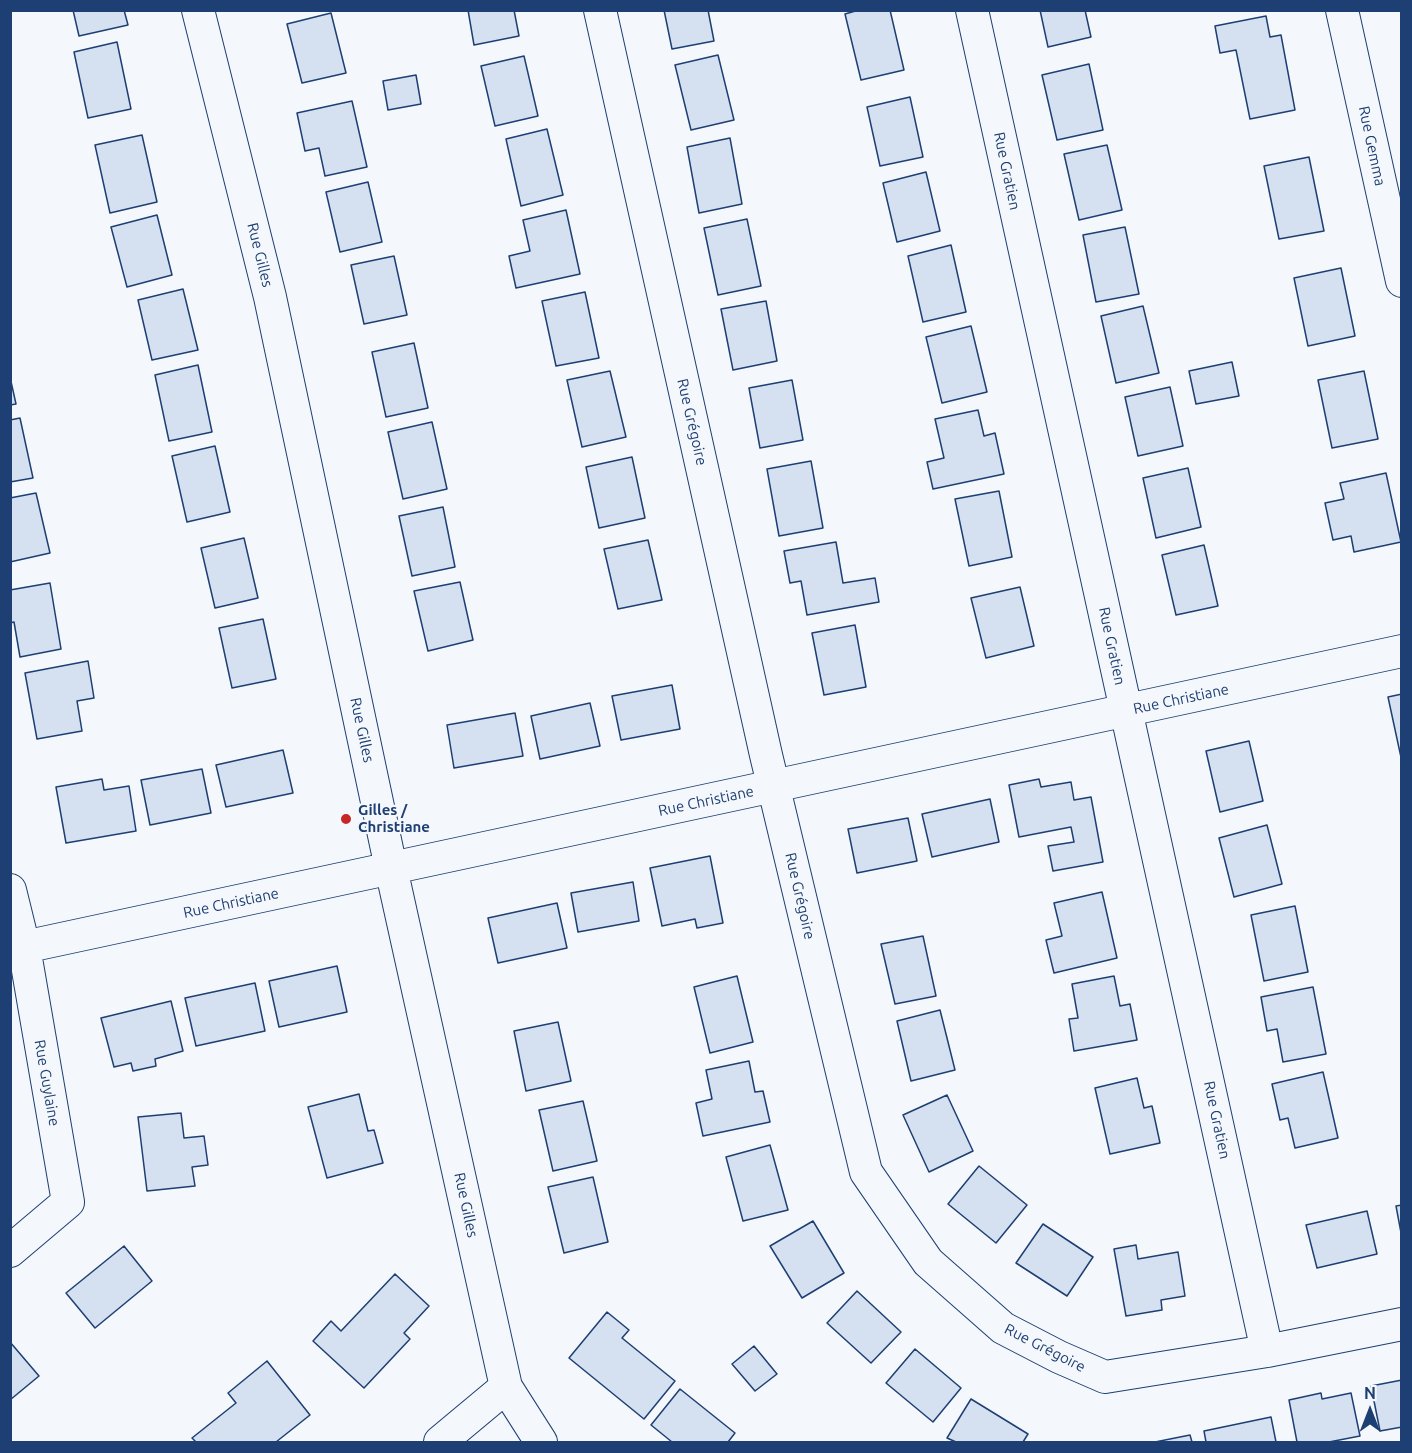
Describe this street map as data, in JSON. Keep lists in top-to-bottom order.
{
  "streets": {
    "street": [
      "Rue Gemma",
      "Rue Gratien",
      "Rue Gilles",
      "Rue Grégoire",
      "Rue Christiane",
      "Rue Guylaine"
    ]
  },
  "crossings": [
    ["Rue Gratien", "Rue Grégoire"],
    ["Rue Gratien", "Rue Christiane"],
    ["Rue Gilles", "Rue Christiane"],
    ["Rue Grégoire", "Rue Christiane"],
    ["Rue Christiane", "Rue Guylaine"]
  ],
  "places": ["Gilles / Christiane"],
  "north": "top"
}
